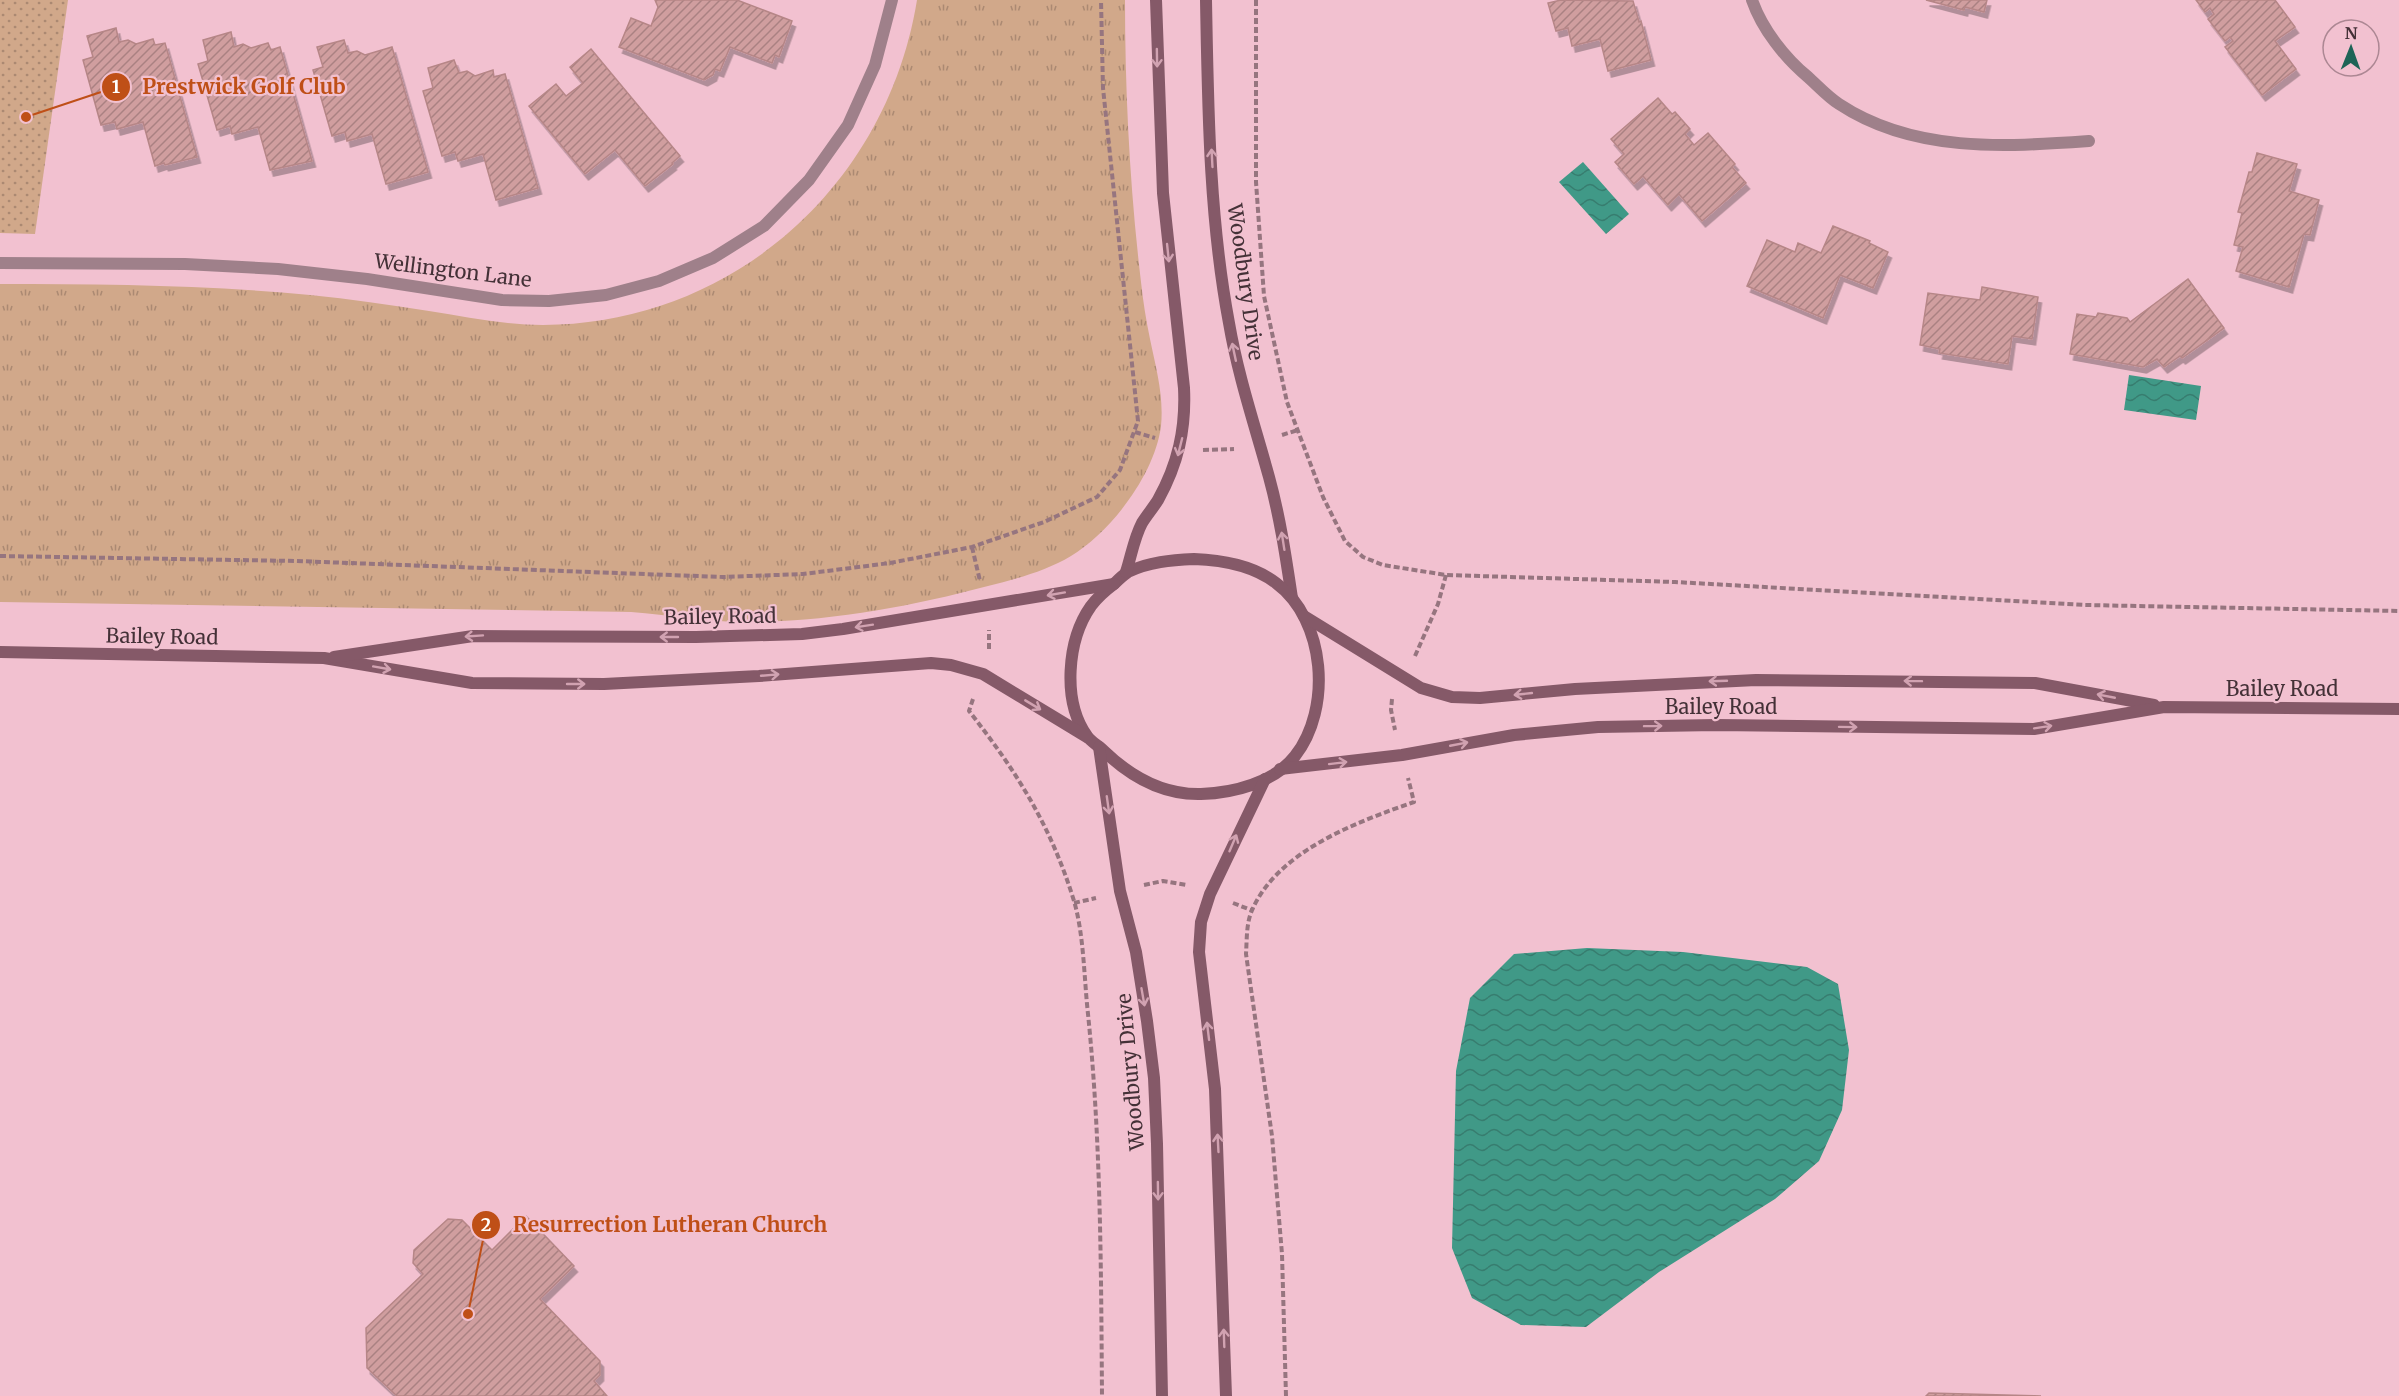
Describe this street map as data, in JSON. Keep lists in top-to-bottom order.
{
  "streets": {
    "main road": ["Woodbury Drive", "Bailey Road"],
    "street": ["Wellington Lane"]
  },
  "crossings": [
    ["Woodbury Drive", "Bailey Road"]
  ],
  "places": ["Prestwick Golf Club", "Resurrection Lutheran Church"],
  "north": "top"
}
